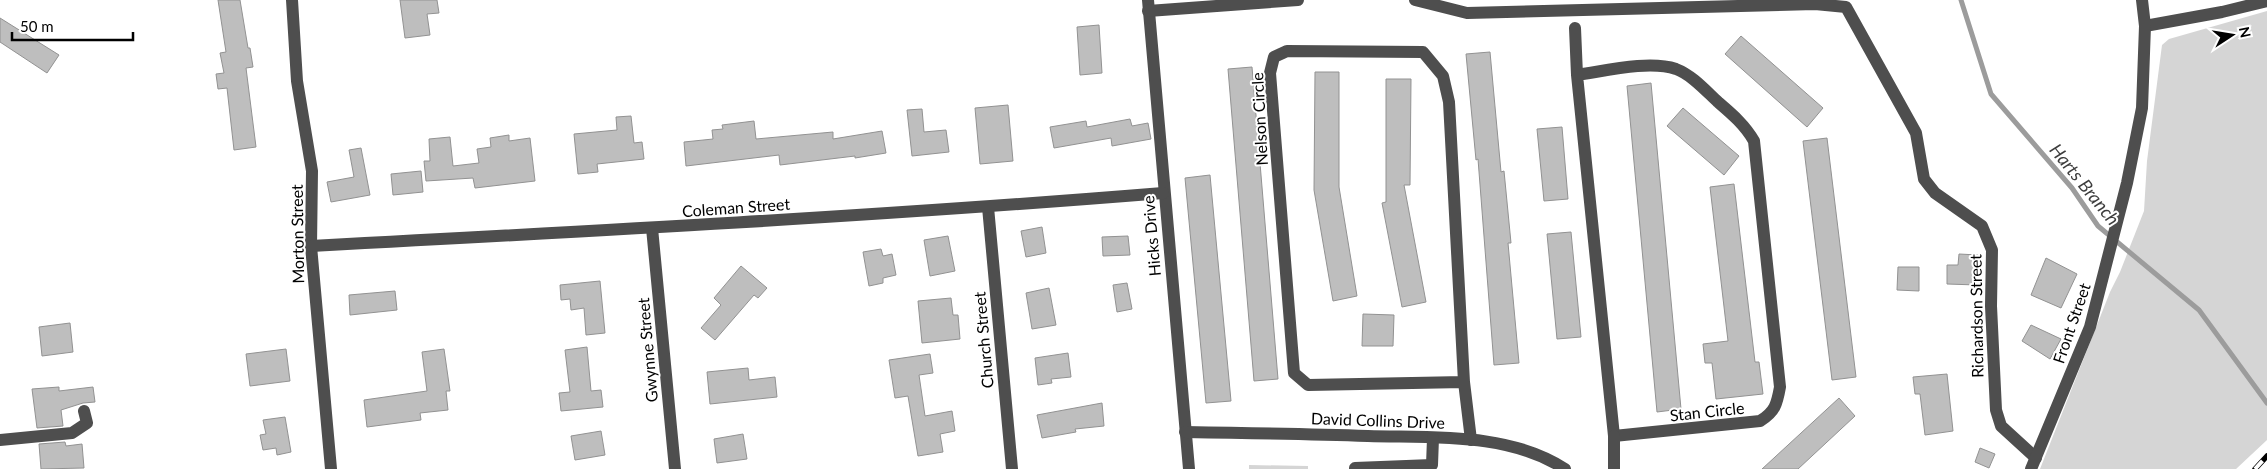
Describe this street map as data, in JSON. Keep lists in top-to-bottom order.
{
  "streets": {
    "street": [
      "Nelson Circle",
      "Coleman Street",
      "Morton Street",
      "Hicks Drive",
      "Richardson Street",
      "Front Street",
      "Church Street",
      "Gwynne Street",
      "Stan Circle",
      "David Collins Drive"
    ]
  },
  "crossings": [
    ["Nelson Circle", "David Collins Drive"],
    ["Coleman Street", "Morton Street"],
    ["Coleman Street", "Hicks Drive"],
    ["Coleman Street", "Church Street"],
    ["Coleman Street", "Gwynne Street"],
    ["Hicks Drive", "David Collins Drive"],
    ["Richardson Street", "Front Street"]
  ],
  "water": ["Harts Branch"],
  "scale_bar": "50 m",
  "north": "right"
}
